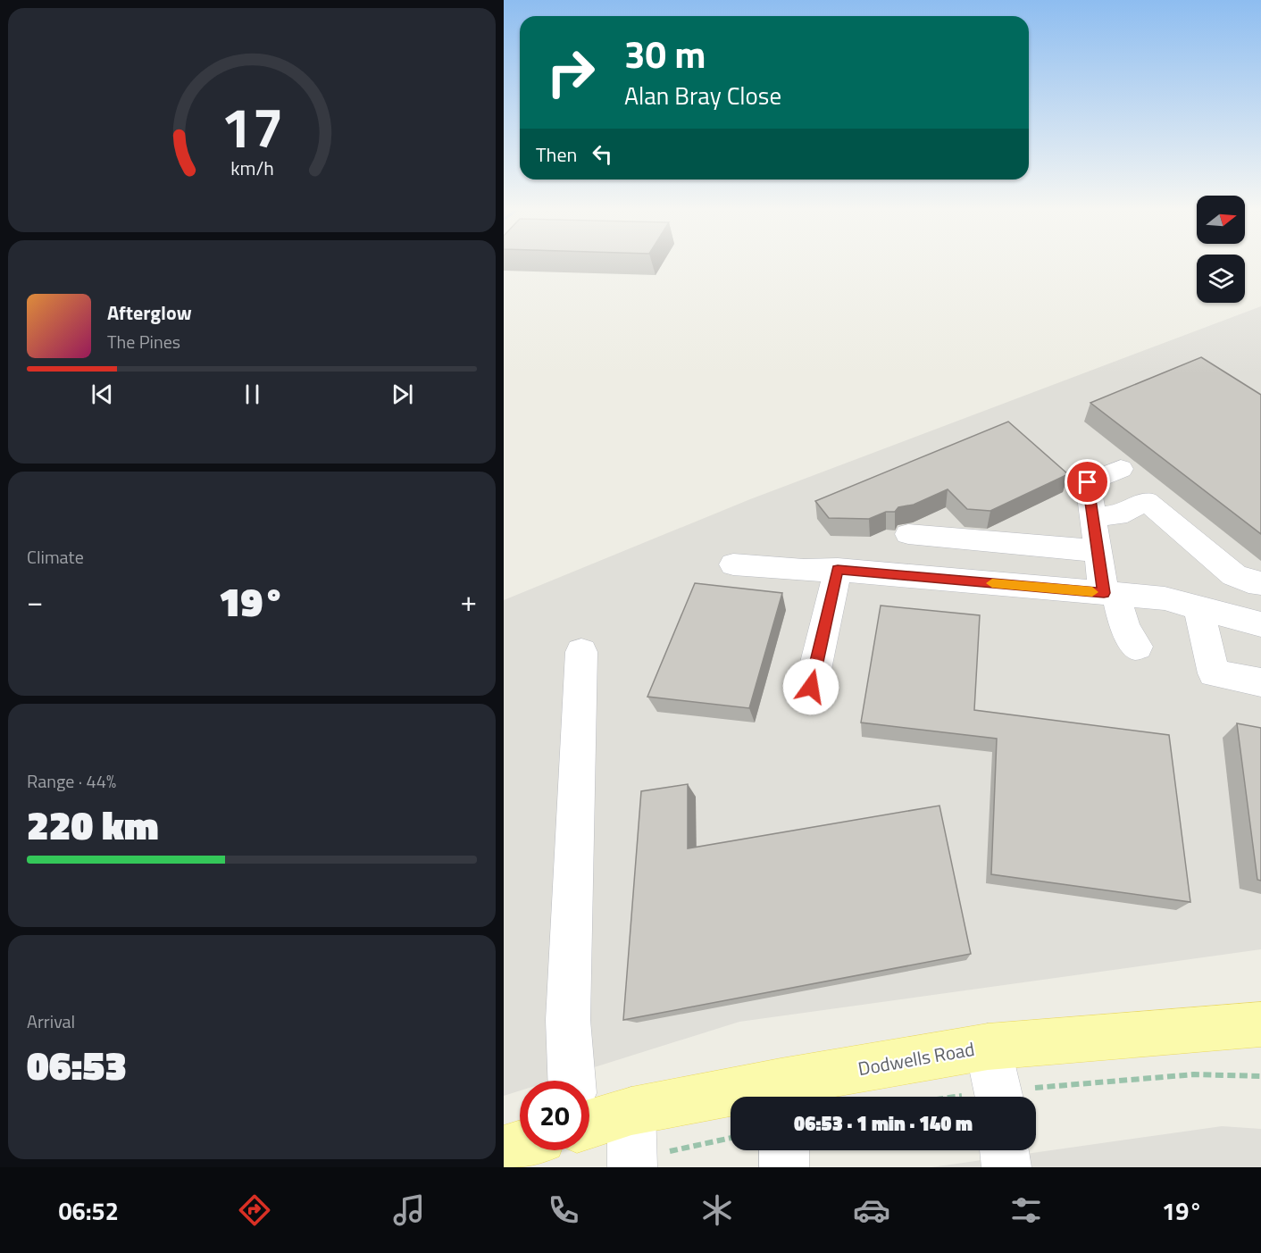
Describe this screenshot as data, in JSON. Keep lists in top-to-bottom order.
{
  "streets": {
    "main road": ["Dodwells Road"]
  },
  "north": "right",
  "page": {
    "turn": ["30 m", "Alan Bray Close"],
    "then": "Then",
    "song": ["Afterglow", "The Pines"],
    "tile": [
      "Climate",
      ["Range · 44%", "220 km"],
      ["Arrival", "06:53"]
    ],
    "heat": ["−", "19°", "+"],
    "limit": "20",
    "trip": "06:53 · 1 min · 140 m",
    "tabs": ["06:52", "19°"],
    "gauge": ["17", "km/h"]
  }
}
